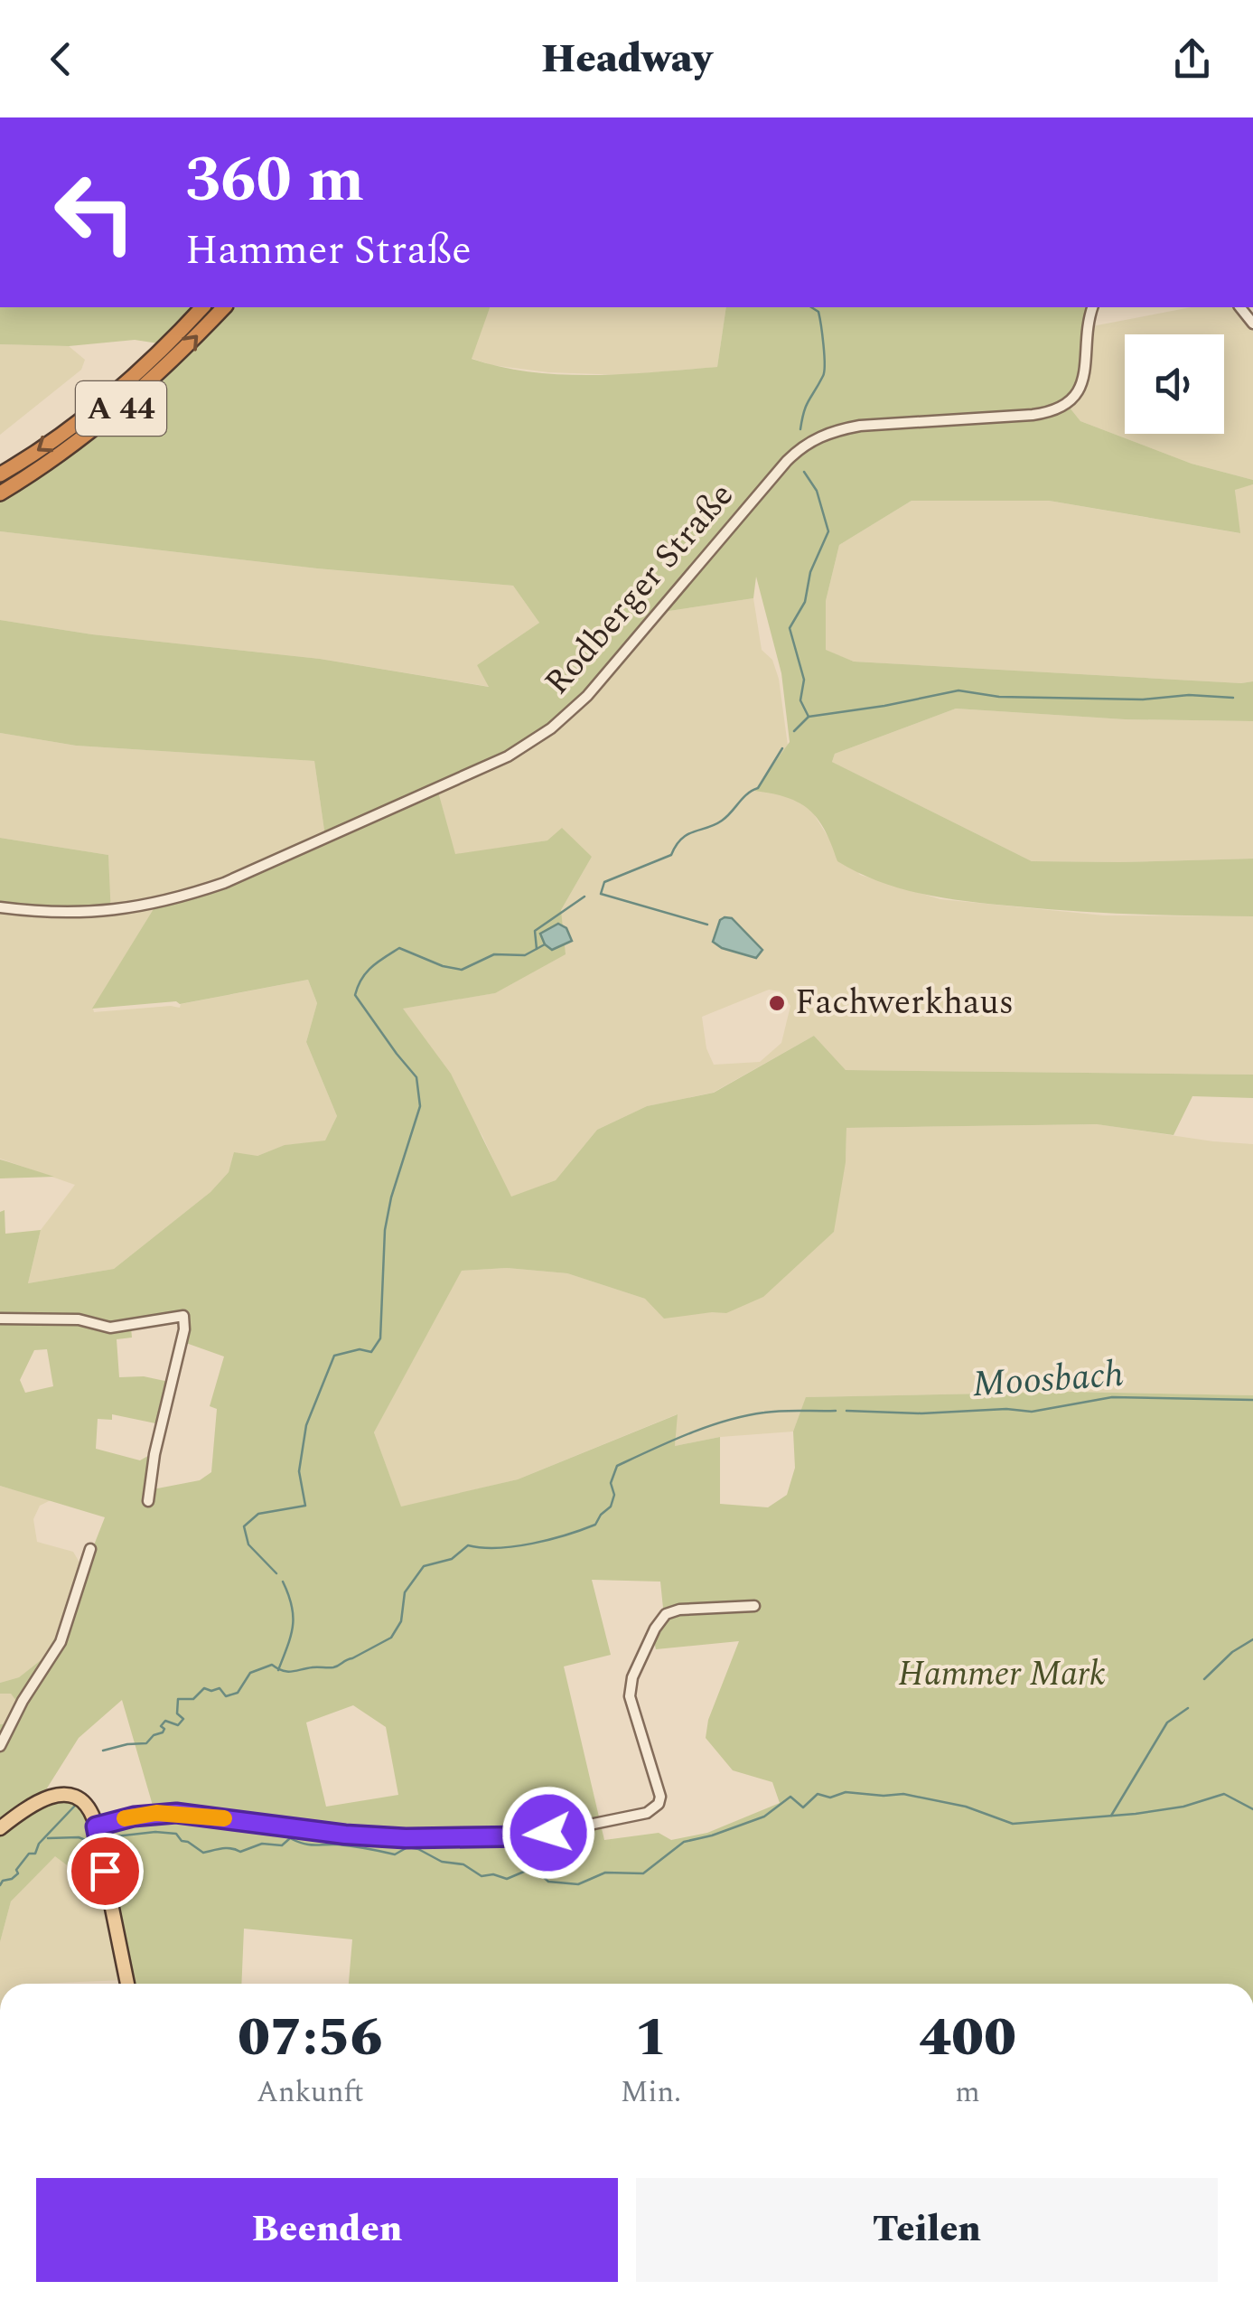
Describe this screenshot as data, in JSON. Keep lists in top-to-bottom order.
{
  "streets": {
    "highway": ["A 44"],
    "street": ["Rodberger Straße"]
  },
  "water": ["Moosbach"],
  "parks": ["Hammer Mark"],
  "places": ["Fachwerkhaus"],
  "page": {
    "header": "Headway",
    "turn": ["360 m", "Hammer Straße"],
    "eta": [
      "07:56",
      "Ankunft",
      "1",
      "Min.",
      "400",
      "m"
    ],
    "buttons": ["Beenden", "Teilen"]
  }
}
